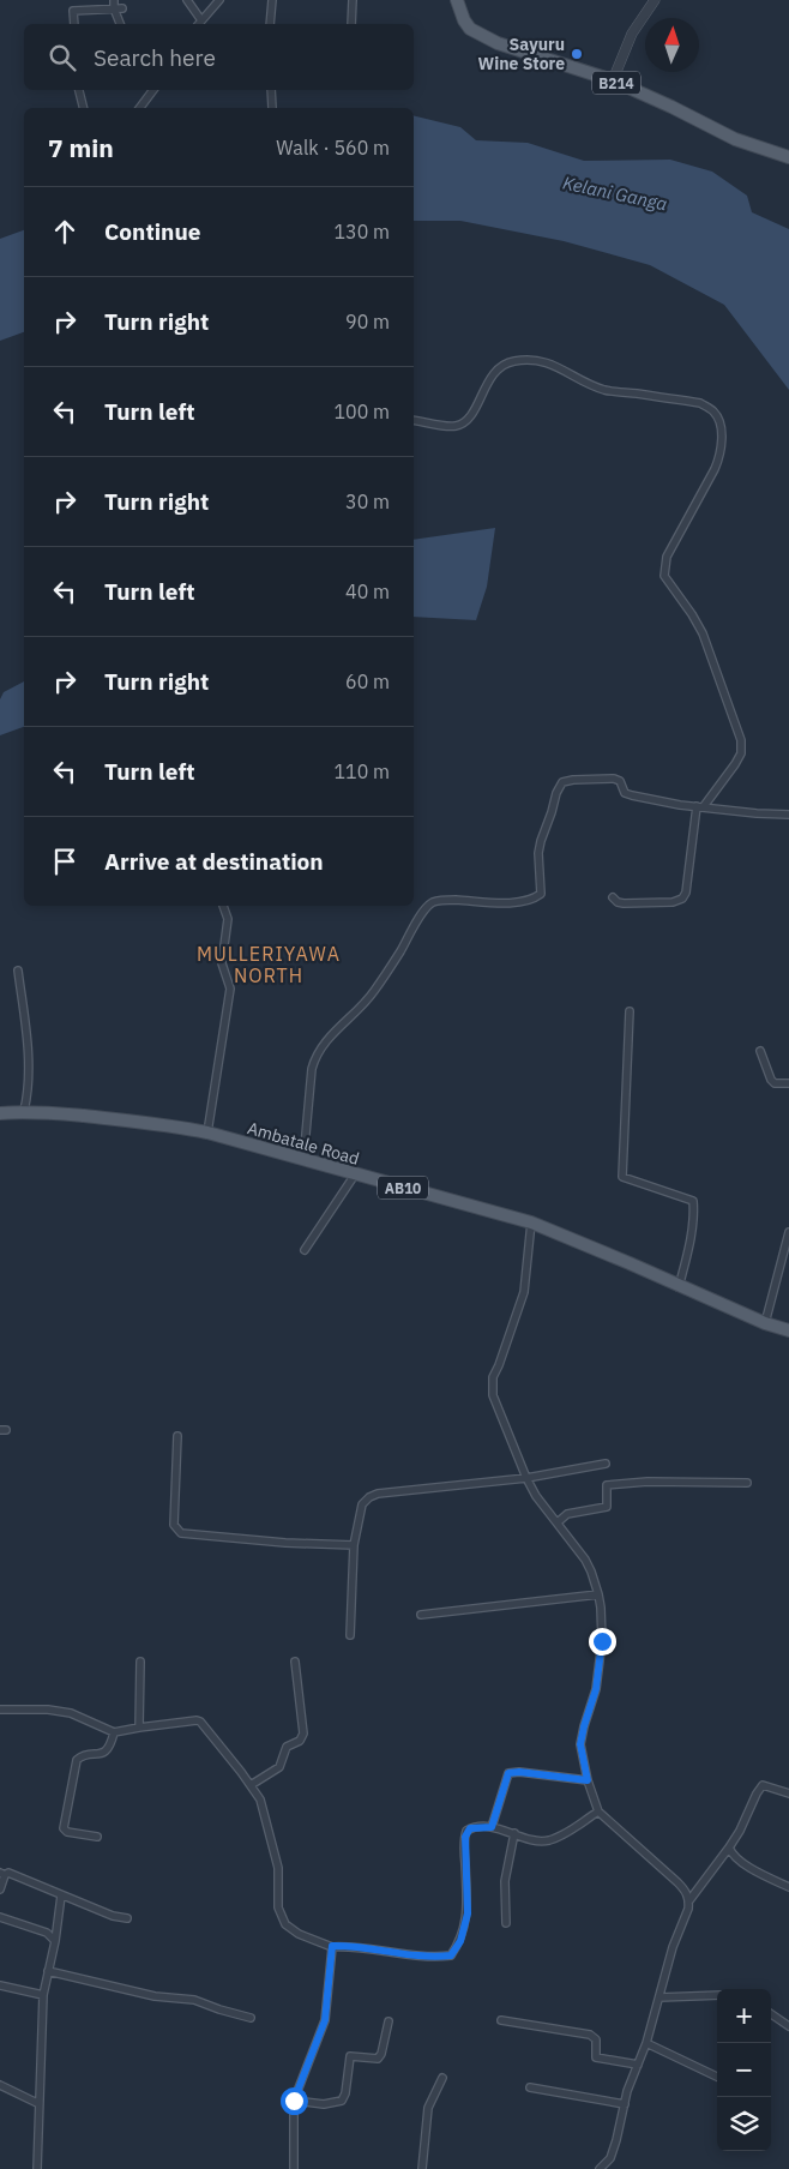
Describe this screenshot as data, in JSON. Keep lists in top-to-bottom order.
{
  "streets": {
    "main road": ["B214", "Ambatale Road", "AB10"]
  },
  "districts": ["MULLERIYAWA NORTH"],
  "water": ["Kelani Ganga"],
  "places": ["Sayuru Wine Store"],
  "north": "top",
  "page": {
    "search": "Search here",
    "heading": ["7 min", "Walk · 560 m"],
    "list": [
      ["Continue", "130 m"],
      ["Turn right", "90 m"],
      ["Turn left", "100 m"],
      ["Turn right", "30 m"],
      ["Turn left", "40 m"],
      ["Turn right", "60 m"],
      ["Turn left", "110 m"],
      "Arrive at destination"
    ],
    "map_buttons": ["+", "−"]
  }
}
